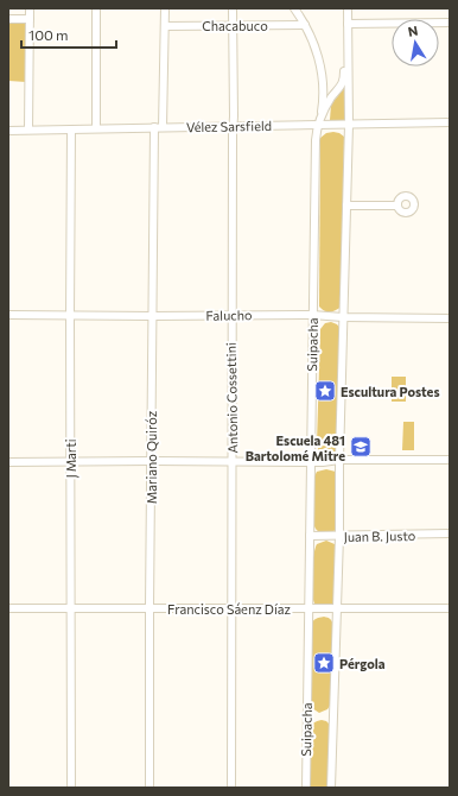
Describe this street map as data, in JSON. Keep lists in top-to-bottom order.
{
  "streets": {
    "street": [
      "Chacabuco",
      "Vélez Sarsfield",
      "Falucho",
      "Suipacha",
      "Antonio Cossettini",
      "Mariano Quiróz",
      "J Marti",
      "Juan B. Justo",
      "Francisco Sáenz Díaz"
    ]
  },
  "crossings": [
    ["Chacabuco", "Antonio Cossettini"],
    ["Chacabuco", "Mariano Quiróz"],
    ["Vélez Sarsfield", "Suipacha"],
    ["Vélez Sarsfield", "Antonio Cossettini"],
    ["Vélez Sarsfield", "Mariano Quiróz"],
    ["Vélez Sarsfield", "J Marti"],
    ["Falucho", "Suipacha"],
    ["Falucho", "Antonio Cossettini"],
    ["Falucho", "Mariano Quiróz"],
    ["Falucho", "J Marti"],
    ["Suipacha", "Juan B. Justo"],
    ["Suipacha", "Francisco Sáenz Díaz"],
    ["Antonio Cossettini", "Francisco Sáenz Díaz"],
    ["Mariano Quiróz", "Francisco Sáenz Díaz"],
    ["J Marti", "Francisco Sáenz Díaz"]
  ],
  "places": {
    "place": ["Escultura Postes", "Pérgola"],
    "school or university": ["Escuela 481 Bartolomé Mitre"]
  },
  "scale_bar": "100 m",
  "north": "top"
}
